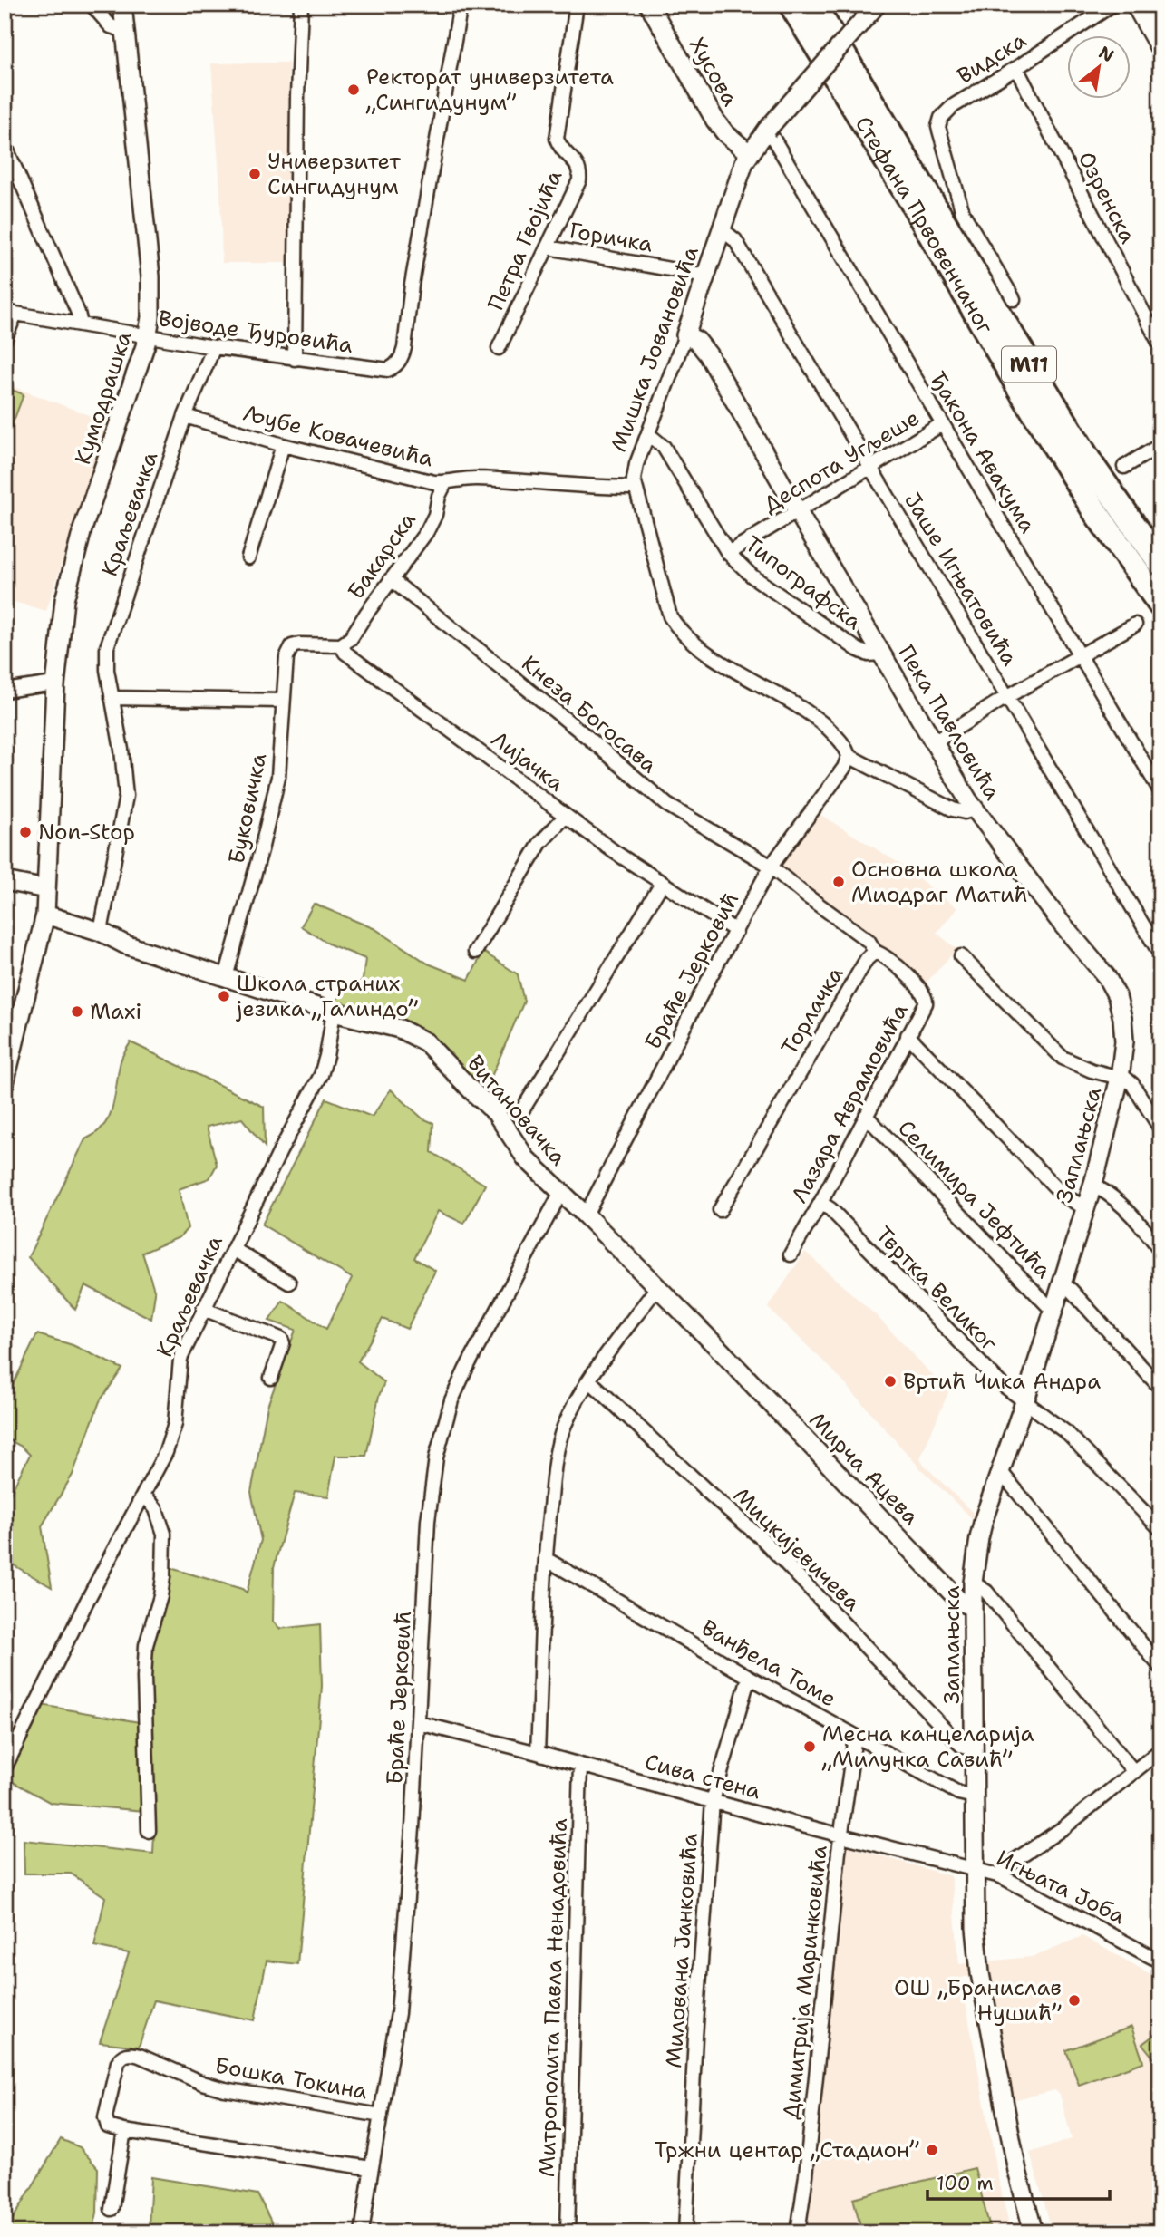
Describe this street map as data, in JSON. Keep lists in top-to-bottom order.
{
  "streets": {
    "highway": ["Стефана Првовенчаног", "M11"],
    "street": [
      "Видска",
      "Хусова",
      "Озренска",
      "Горичка",
      "Петра Гвојића",
      "Војводе Ђуровића",
      "Мишка Јовановића",
      "Кумодрашка",
      "Љубе Ковачевића",
      "Ђакона Авакума",
      "Деспота Угљеше",
      "Краљевачка",
      "Бакарска",
      "Јаше Игњатовића",
      "Типографска",
      "Кнеза Богосава",
      "Пека Павловића",
      "Лијачка",
      "Буковичка",
      "Браће Јерковић",
      "Торлачка",
      "Лазара Аврамовића",
      "Витановачка",
      "Заплањска",
      "Селимира Јефтића",
      "Твртка Великог",
      "Мирча Ацева",
      "Мицкијевичева",
      "Ванђела Томе",
      "Сива стена",
      "Игњата Јоба",
      "Милована Јанковића",
      "Димитрија Маринковића",
      "Митрополита Павла Ненадовића",
      "Бошка Токина"
    ]
  },
  "crossings": [
    ["Видска", "Озренска"],
    ["Хусова", "Мишка Јовановића"],
    ["Горичка", "Петра Гвојића"],
    ["Горичка", "Мишка Јовановића"],
    ["Војводе Ђуровића", "Кумодрашка"],
    ["Војводе Ђуровића", "Краљевачка"],
    ["Мишка Јовановића", "Љубе Ковачевића"],
    ["Мишка Јовановића", "Ђакона Авакума"],
    ["Мишка Јовановића", "Јаше Игњатовића"],
    ["Мишка Јовановића", "Типографска"],
    ["Мишка Јовановића", "Пека Павловића"],
    ["Мишка Јовановића", "Браће Јерковић"],
    ["Кумодрашка", "Витановачка"],
    ["Љубе Ковачевића", "Краљевачка"],
    ["Љубе Ковачевића", "Бакарска"],
    ["Ђакона Авакума", "Деспота Угљеше"],
    ["Деспота Угљеше", "Јаше Игњатовића"],
    ["Деспота Угљеше", "Типографска"],
    ["Деспота Угљеше", "Пека Павловића"],
    ["Краљевачка", "Витановачка"],
    ["Бакарска", "Кнеза Богосава"],
    ["Бакарска", "Лијачка"],
    ["Бакарска", "Буковичка"],
    ["Типографска", "Пека Павловића"],
    ["Кнеза Богосава", "Браће Јерковић"],
    ["Пека Павловића", "Заплањска"],
    ["Лијачка", "Буковичка"],
    ["Лијачка", "Браће Јерковић"],
    ["Буковичка", "Витановачка"],
    ["Браће Јерковић", "Витановачка"],
    ["Браће Јерковић", "Сива стена"],
    ["Браће Јерковић", "Бошка Токина"],
    ["Торлачка", "Лазара Аврамовића"],
    ["Лазара Аврамовића", "Селимира Јефтића"],
    ["Лазара Аврамовића", "Твртка Великог"],
    ["Витановачка", "Мирча Ацева"],
    ["Заплањска", "Селимира Јефтића"],
    ["Заплањска", "Твртка Великог"],
    ["Заплањска", "Мирча Ацева"],
    ["Заплањска", "Мицкијевичева"],
    ["Заплањска", "Ванђела Томе"],
    ["Заплањска", "Сива стена"],
    ["Заплањска", "Игњата Јоба"],
    ["Ванђела Томе", "Милована Јанковића"],
    ["Ванђела Томе", "Димитрија Маринковића"],
    ["Сива стена", "Игњата Јоба"],
    ["Сива стена", "Милована Јанковића"],
    ["Сива стена", "Димитрија Маринковића"],
    ["Сива стена", "Митрополита Павла Ненадовића"]
  ],
  "places": [
    "Ректорат универзитета „Сингидунум”",
    "Универзитет Сингидунум",
    "Non-Stop",
    "Основна школа Миодраг Матић",
    "Школа страних језика „Галиндо”",
    "Maxi",
    "Вртић Чика Андра",
    "Месна канцеларија „Милунка Савић”",
    "ОШ „Бранислав Нушић”",
    "Тржни центар „Стадион”"
  ],
  "scale_bar": "100 m",
  "north": "top right"
}
